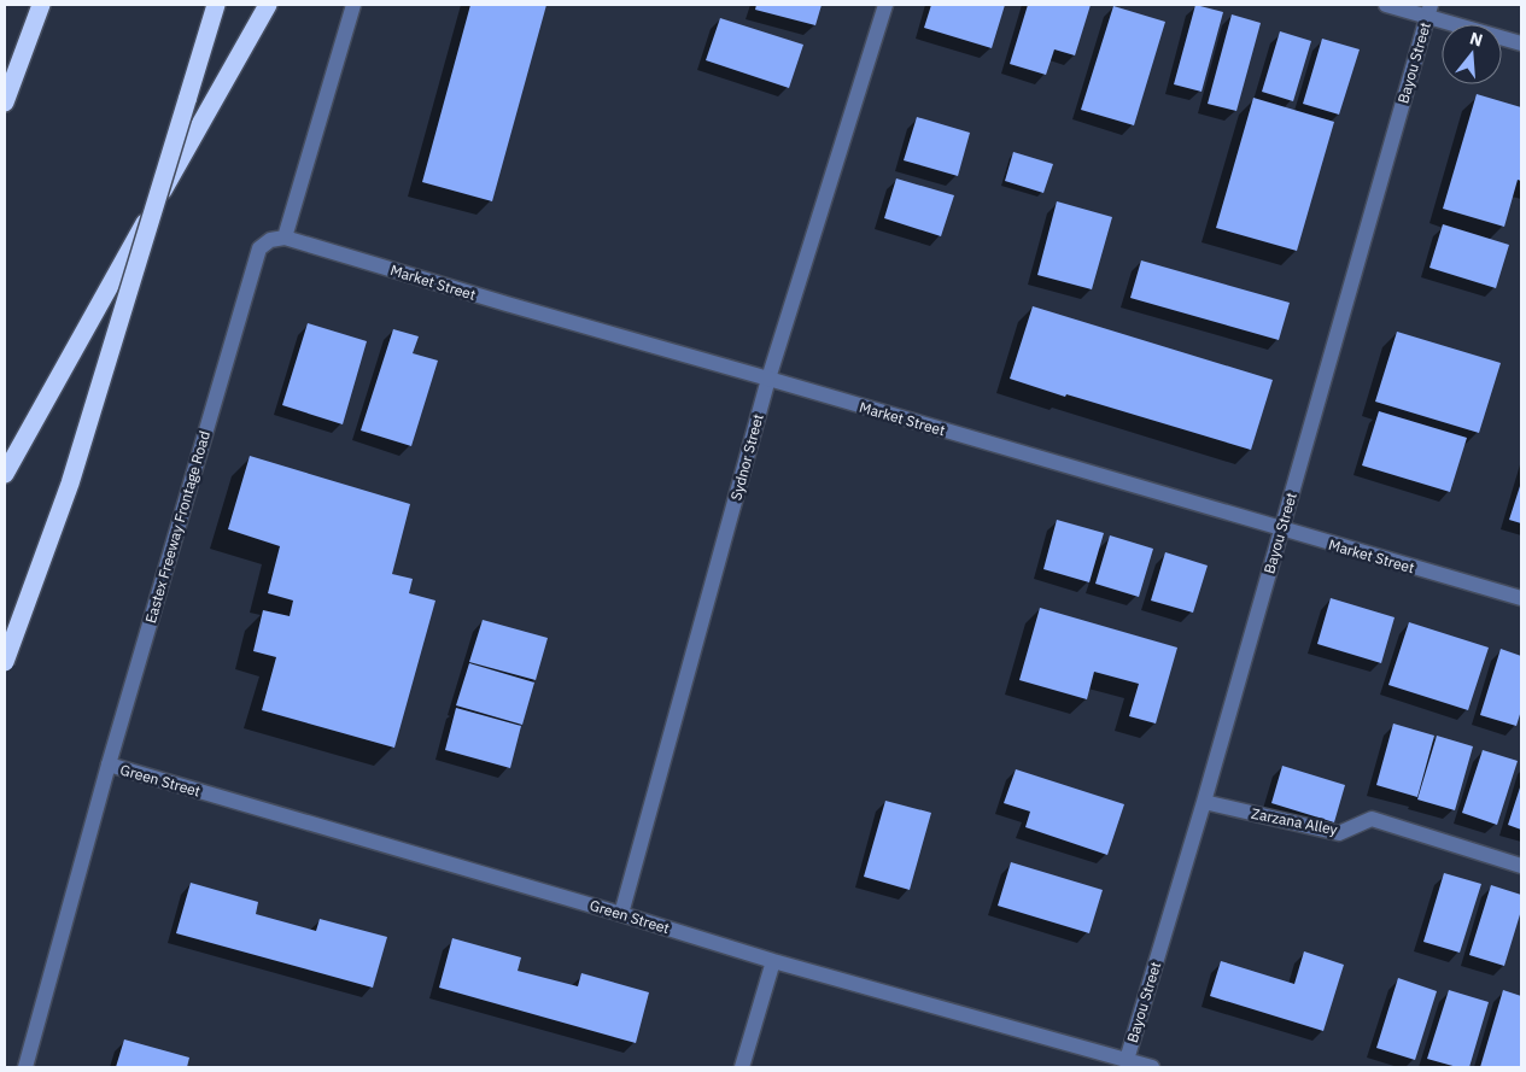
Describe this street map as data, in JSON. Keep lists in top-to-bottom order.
{
  "streets": {
    "street": [
      "Bayou Street",
      "Market Street",
      "Sydnor Street",
      "Eastex Freeway Frontage Road",
      "Green Street",
      "Zarzana Alley"
    ]
  },
  "crossings": [
    ["Bayou Street", "Market Street"],
    ["Bayou Street", "Green Street"],
    ["Bayou Street", "Zarzana Alley"],
    ["Market Street", "Sydnor Street"],
    ["Market Street", "Eastex Freeway Frontage Road"],
    ["Sydnor Street", "Green Street"],
    ["Eastex Freeway Frontage Road", "Green Street"]
  ],
  "north": "top"
}
